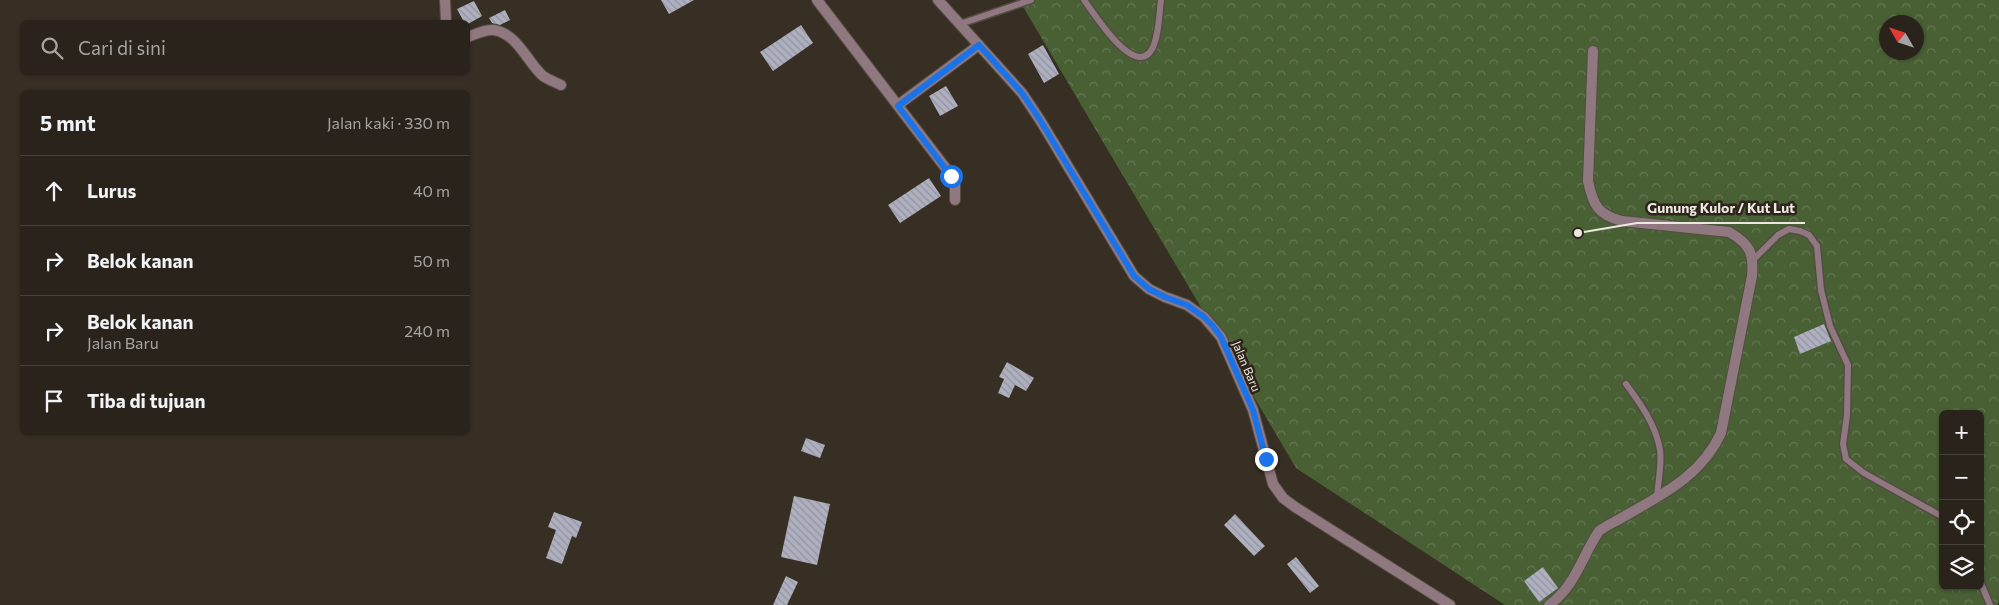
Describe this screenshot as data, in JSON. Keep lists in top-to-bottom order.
{
  "streets": {
    "street": ["Jalan Baru"]
  },
  "places": ["Gunung Kulor / Kut Lut"],
  "north": "top left",
  "page": {
    "search": "Cari di sini",
    "heading": ["5 mnt", "Jalan kaki · 330 m"],
    "list": [
      ["Lurus", "40 m"],
      ["Belok kanan", "50 m"],
      ["Belok kanan", "Jalan Baru", "240 m"],
      "Tiba di tujuan"
    ],
    "map_buttons": ["+", "−"]
  }
}
